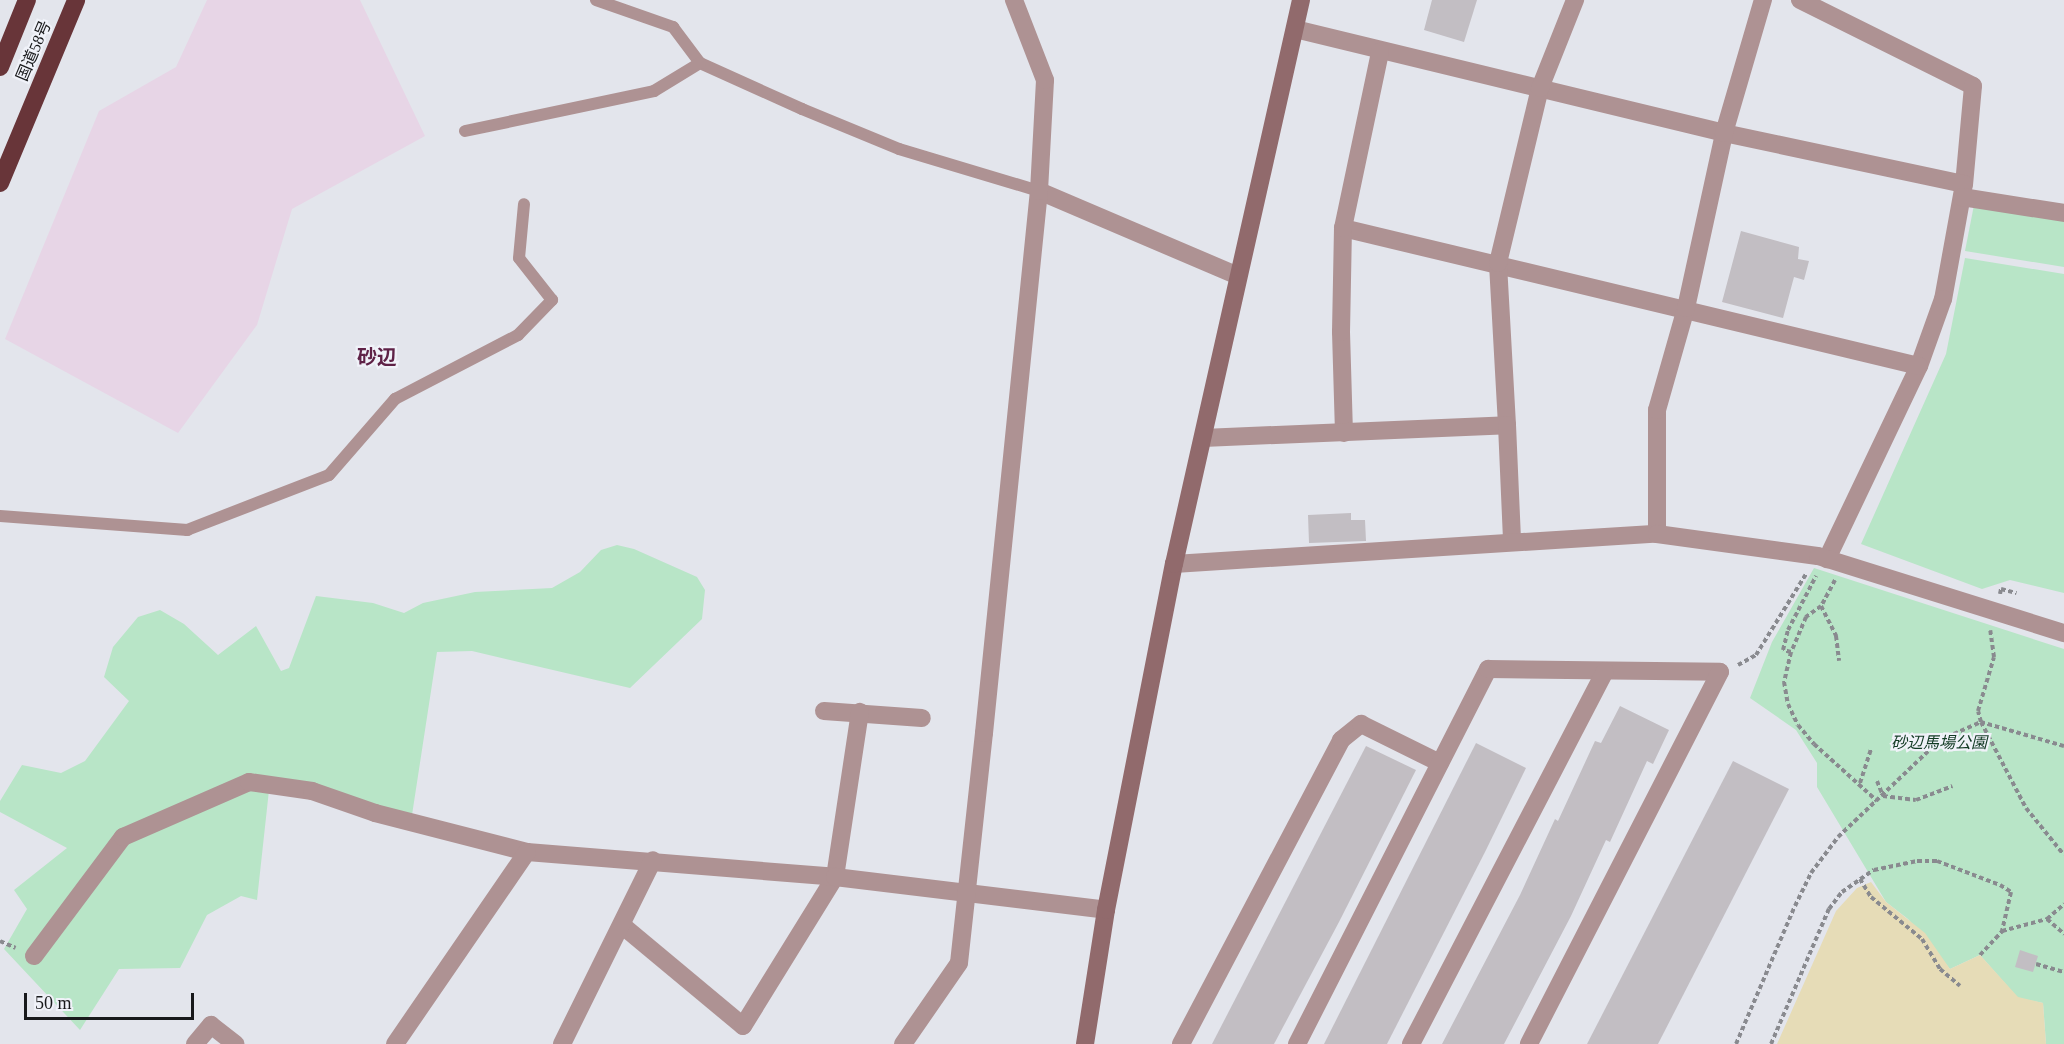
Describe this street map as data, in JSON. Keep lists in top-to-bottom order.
{
  "streets": {
    "highway": ["国道58号"]
  },
  "districts": ["砂辺"],
  "parks": ["砂辺馬場公園"],
  "scale_bar": "50 m"
}
